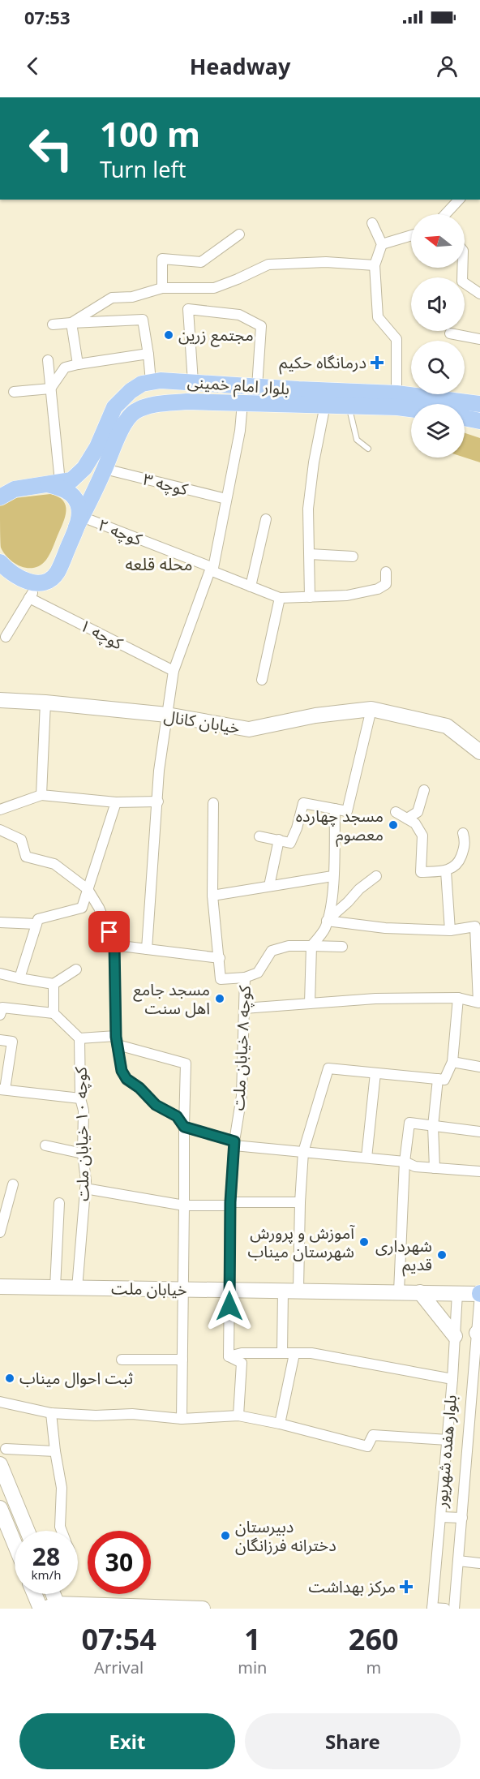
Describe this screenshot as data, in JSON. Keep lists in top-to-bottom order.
{
  "streets": {
    "main road": ["بلوار امام خمینی", "خیابان کانال", "خیابان ملت"],
    "street": [
      "کوچه ۳",
      "کوچه ۲",
      "کوچه ۱",
      "کوچه ۸ خیابان ملت",
      "کوچه ۱۰ خیابان ملت",
      "بلوار هفده شهریور"
    ]
  },
  "crossings": [
    ["بلوار امام خمینی", "کوچه ۳"],
    ["بلوار امام خمینی", "کوچه ۲"],
    ["کوچه ۸ خیابان ملت", "خیابان ملت"],
    ["کوچه ۱۰ خیابان ملت", "خیابان ملت"],
    ["خیابان ملت", "بلوار هفده شهریور"]
  ],
  "districts": ["محله قلعه"],
  "places": {
    "other": [
      "مجتمع زرین",
      "مسجد چهارده معصوم",
      "مسجد جامع اهل سنت",
      "آموزش و پرورش شهرستان میناب",
      "شهرداری قدیم",
      "ثبت احوال میناب",
      "دبیرستان دخترانه فرزانگان"
    ],
    "health": ["درمانگاه حکیم", "مرکز بهداشت"]
  },
  "north": "left",
  "page": {
    "status": "07:53",
    "header": "Headway",
    "turn": ["100 m", "Turn left"],
    "speed": "28 km/h",
    "limit": "30",
    "eta": [
      "07:54",
      "Arrival",
      "1",
      "min",
      "260",
      "m"
    ],
    "buttons": ["Exit", "Share"]
  }
}
